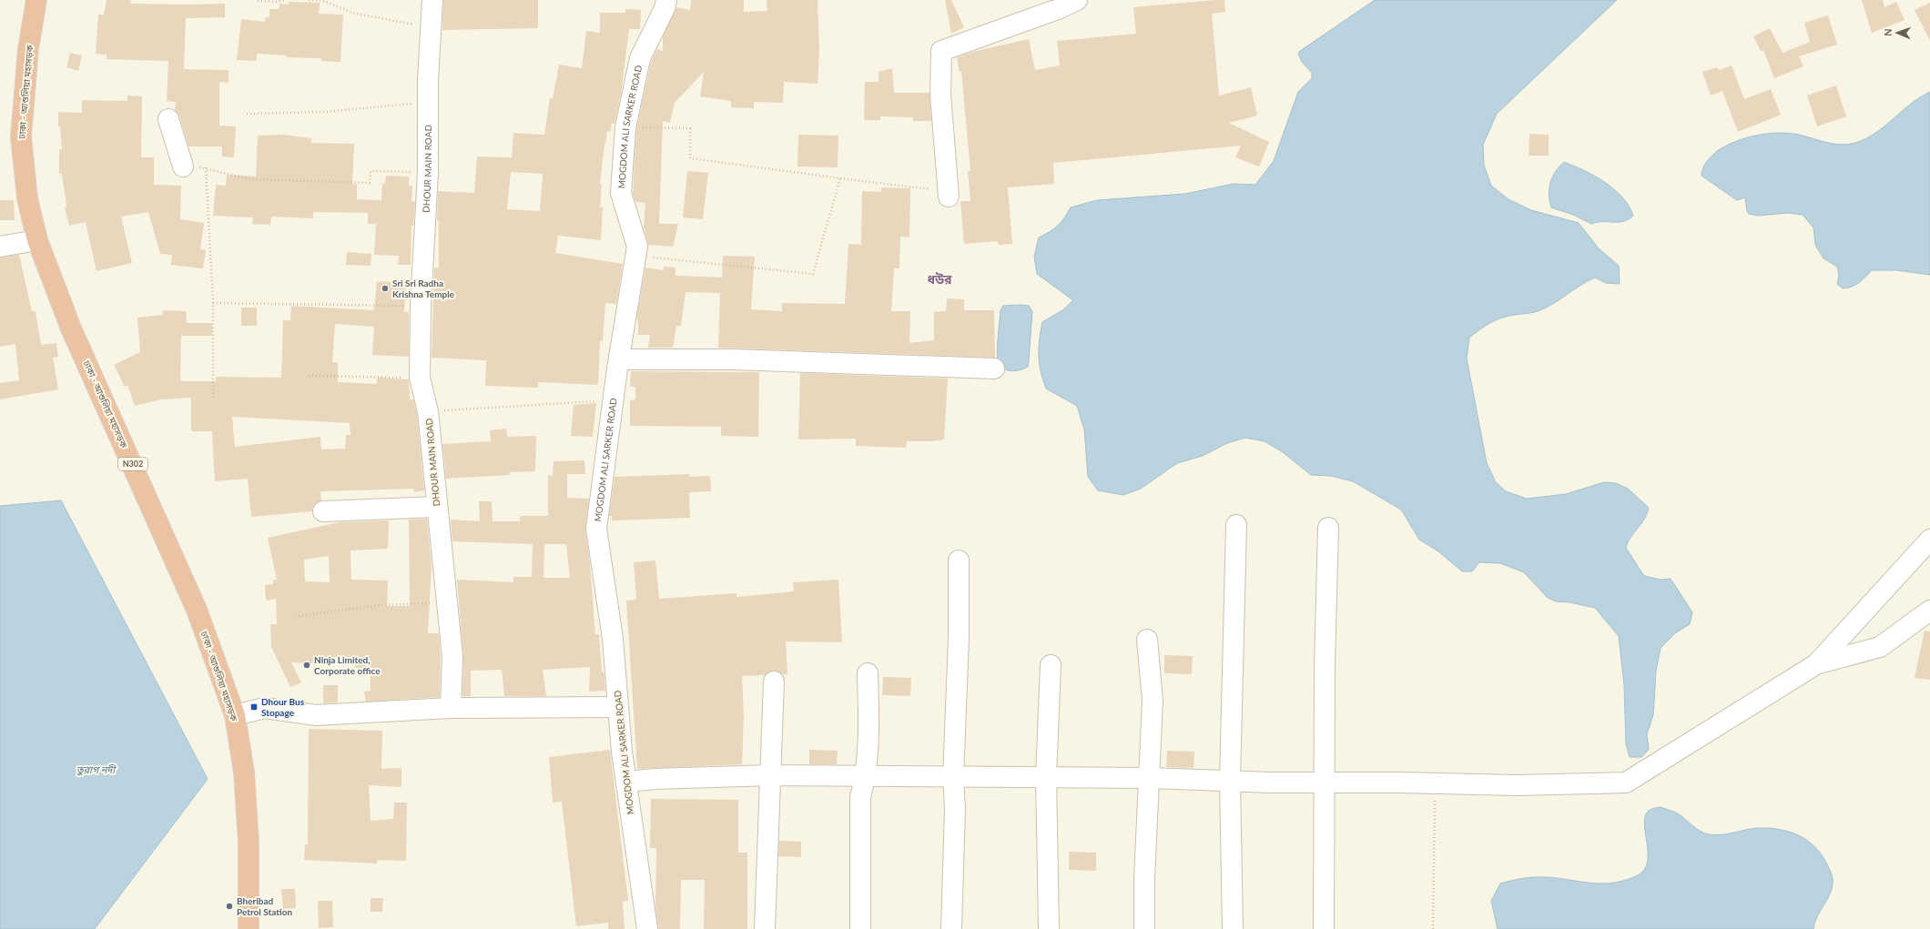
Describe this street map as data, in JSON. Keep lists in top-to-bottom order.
{
  "streets": {
    "highway": ["ঢাকা - আশুলিয়া মহাসড়ক", "N302"],
    "street": ["MOGDOM ALI SARKER ROAD", "DHOUR MAIN ROAD"]
  },
  "districts": ["ধউর"],
  "water": ["তুরাগ নদী"],
  "places": {
    "other": ["Sri Sri Radha Krishna Temple", "Ninja Limited, Corporate office", "Bheribad Petrol Station"],
    "transit": ["Dhour Bus Stopage"]
  },
  "north": "left"
}
